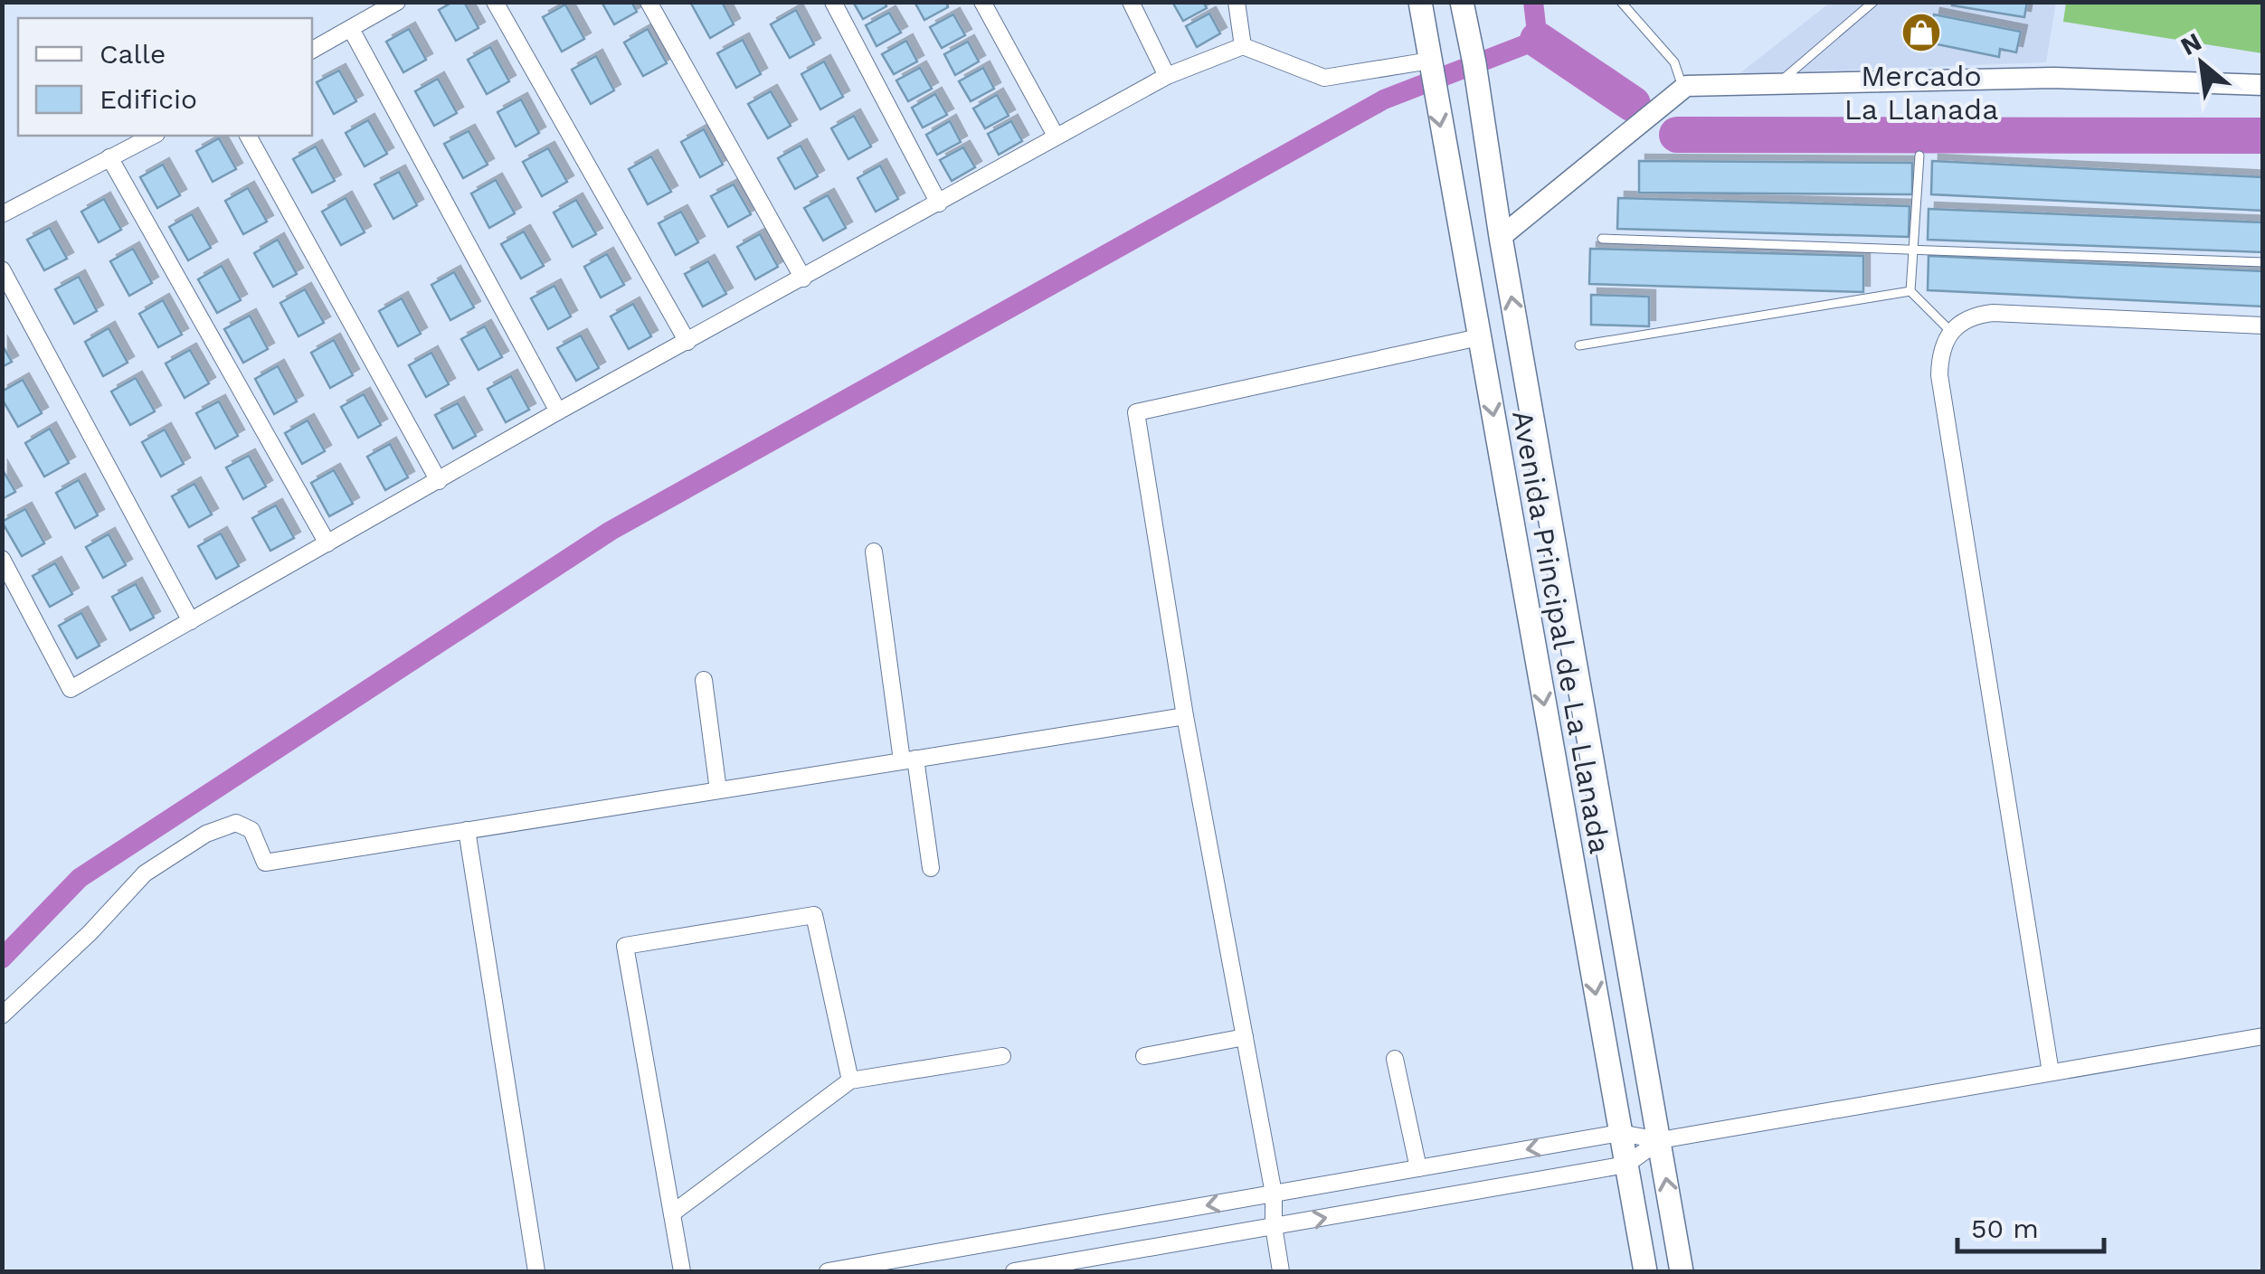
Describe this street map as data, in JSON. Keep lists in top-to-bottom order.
{
  "streets": {
    "main road": ["Avenida Principal de La Llanada"]
  },
  "places": {
    "shop": ["Mercado La Llanada"]
  },
  "legend": ["Calle", "Edificio"],
  "scale_bar": "50 m",
  "north": "top left"
}
